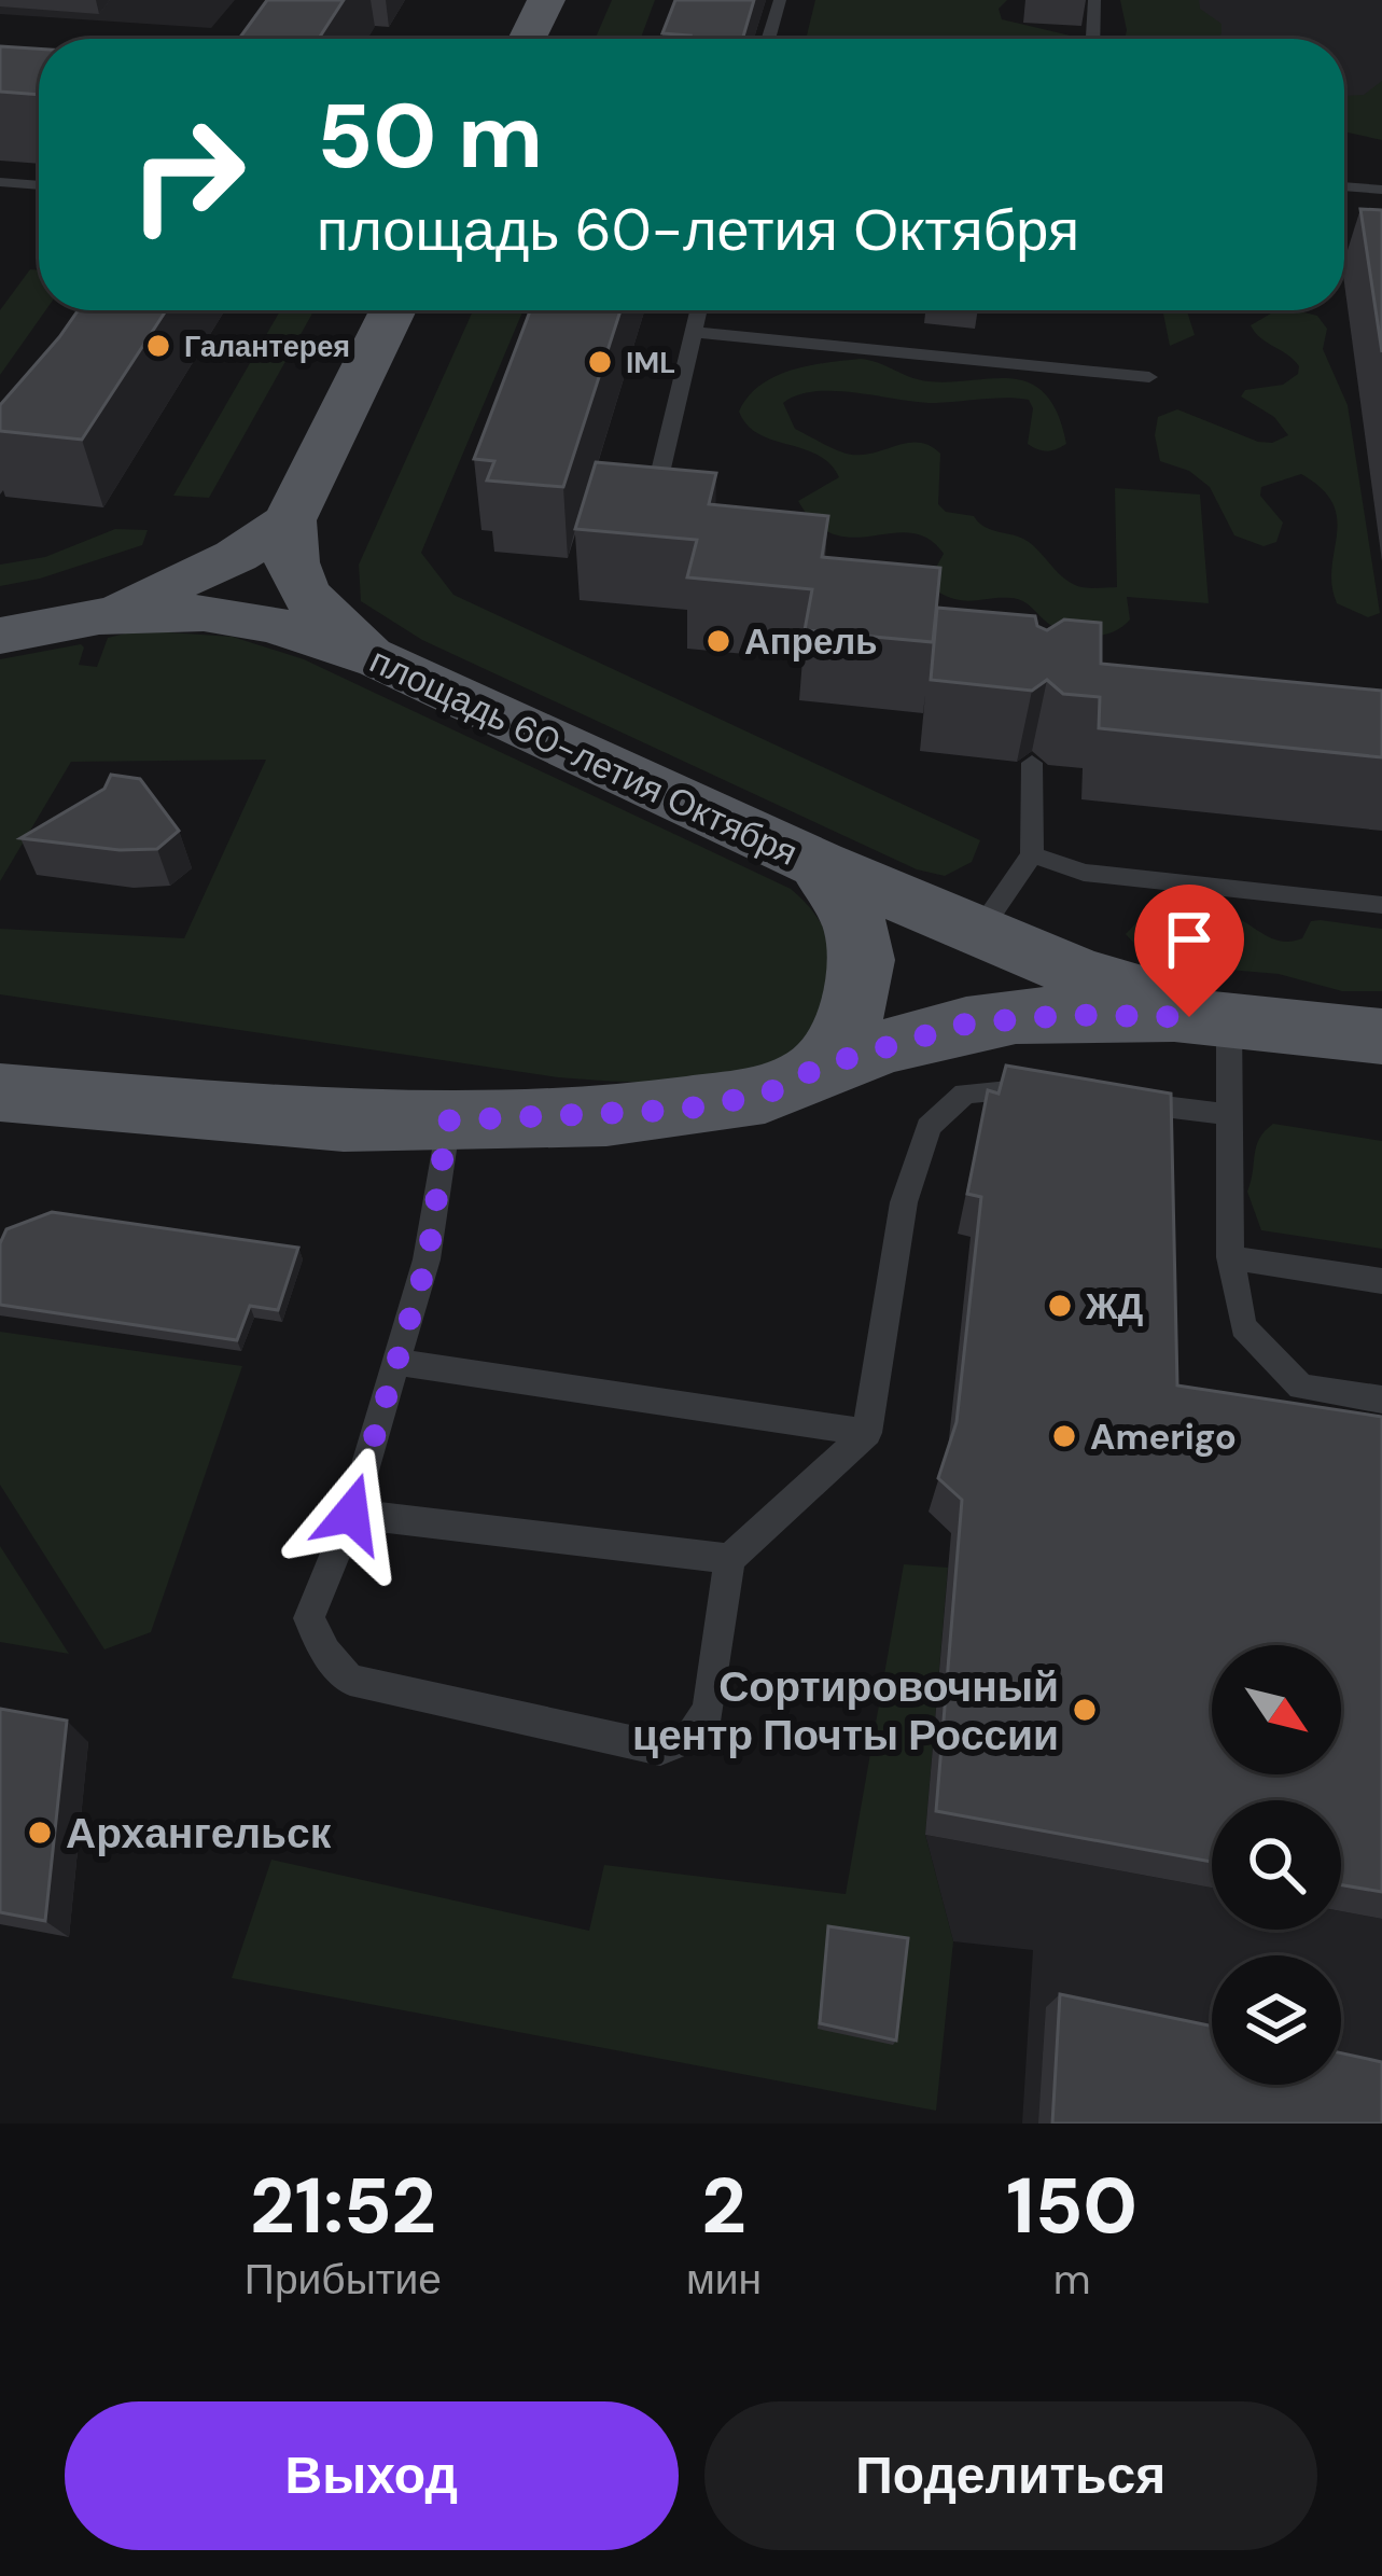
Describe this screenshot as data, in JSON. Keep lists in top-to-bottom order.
{
  "streets": {
    "main road": ["площадь 60-летия Октября"]
  },
  "places": [
    "Галантерея",
    "IML",
    "Апрель",
    "ЖД",
    "Amerigo",
    "Сортировочный центр Почты России",
    "Архангельск"
  ],
  "north": "bottom right",
  "page": {
    "turn": ["50 m", "площадь 60-летия Октября"],
    "eta": [
      "21:52",
      "Прибытие",
      "2",
      "мин",
      "150",
      "m"
    ],
    "buttons": ["Выход", "Поделиться"]
  }
}
